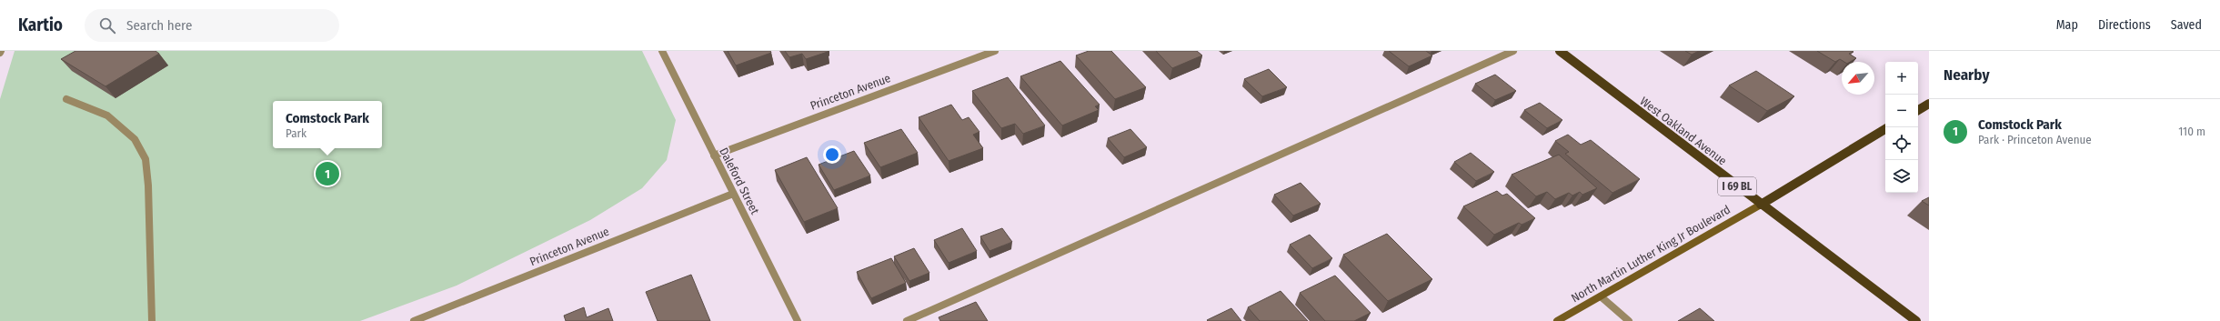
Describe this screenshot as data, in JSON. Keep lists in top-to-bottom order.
{
  "streets": {
    "main road": ["West Oakland Avenue", "I 69 BL", "North Martin Luther King Jr Boulevard"],
    "street": ["Princeton Avenue", "Daleford Street"]
  },
  "crossings": [
    ["Princeton Avenue", "Daleford Street"],
    ["West Oakland Avenue", "North Martin Luther King Jr Boulevard"]
  ],
  "north": "bottom left",
  "page": {
    "header": "Kartio",
    "search": "Search here",
    "nav": ["Map", "Directions", "Saved"],
    "heading": "Nearby",
    "map_buttons": ["+", "−"],
    "list": [
      {
        "mark": "1",
        "name": "Comstock Park",
        "note": "Park · Princeton Avenue",
        "value": "110 m"
      }
    ],
    "popup": ["Comstock Park", "Park"],
    "pins": "1"
  }
}
